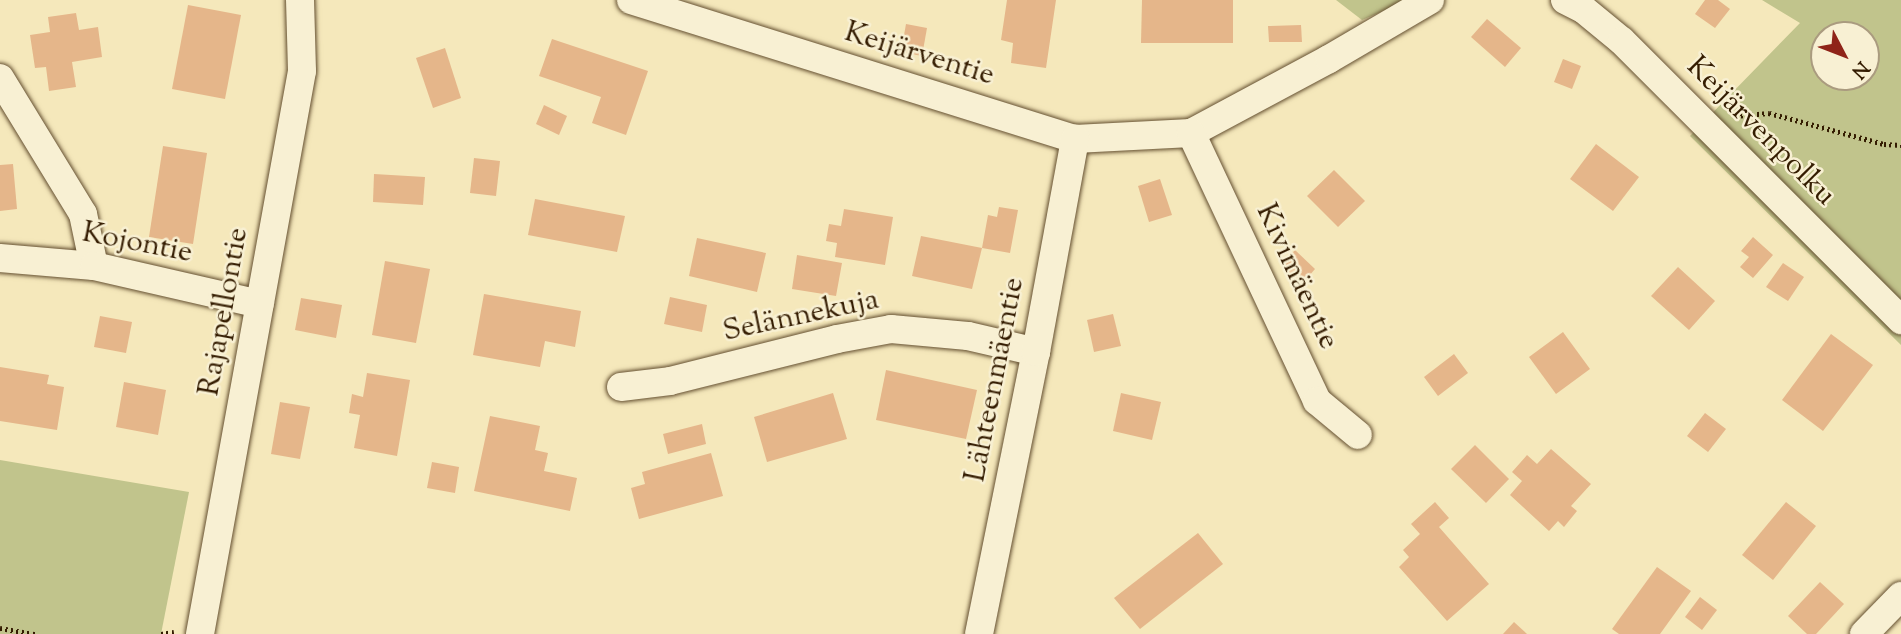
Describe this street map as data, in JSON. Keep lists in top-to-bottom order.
{
  "streets": {
    "street": [
      "Keijärventie",
      "Keijärvenpolku",
      "Kojontie",
      "Kivimäentie",
      "Rajapellontie",
      "Selännekuja",
      "Lähteenmäentie"
    ]
  },
  "crossings": [
    ["Keijärventie", "Kivimäentie"],
    ["Keijärventie", "Lähteenmäentie"],
    ["Kojontie", "Rajapellontie"],
    ["Selännekuja", "Lähteenmäentie"]
  ],
  "north": "bottom right"
}
